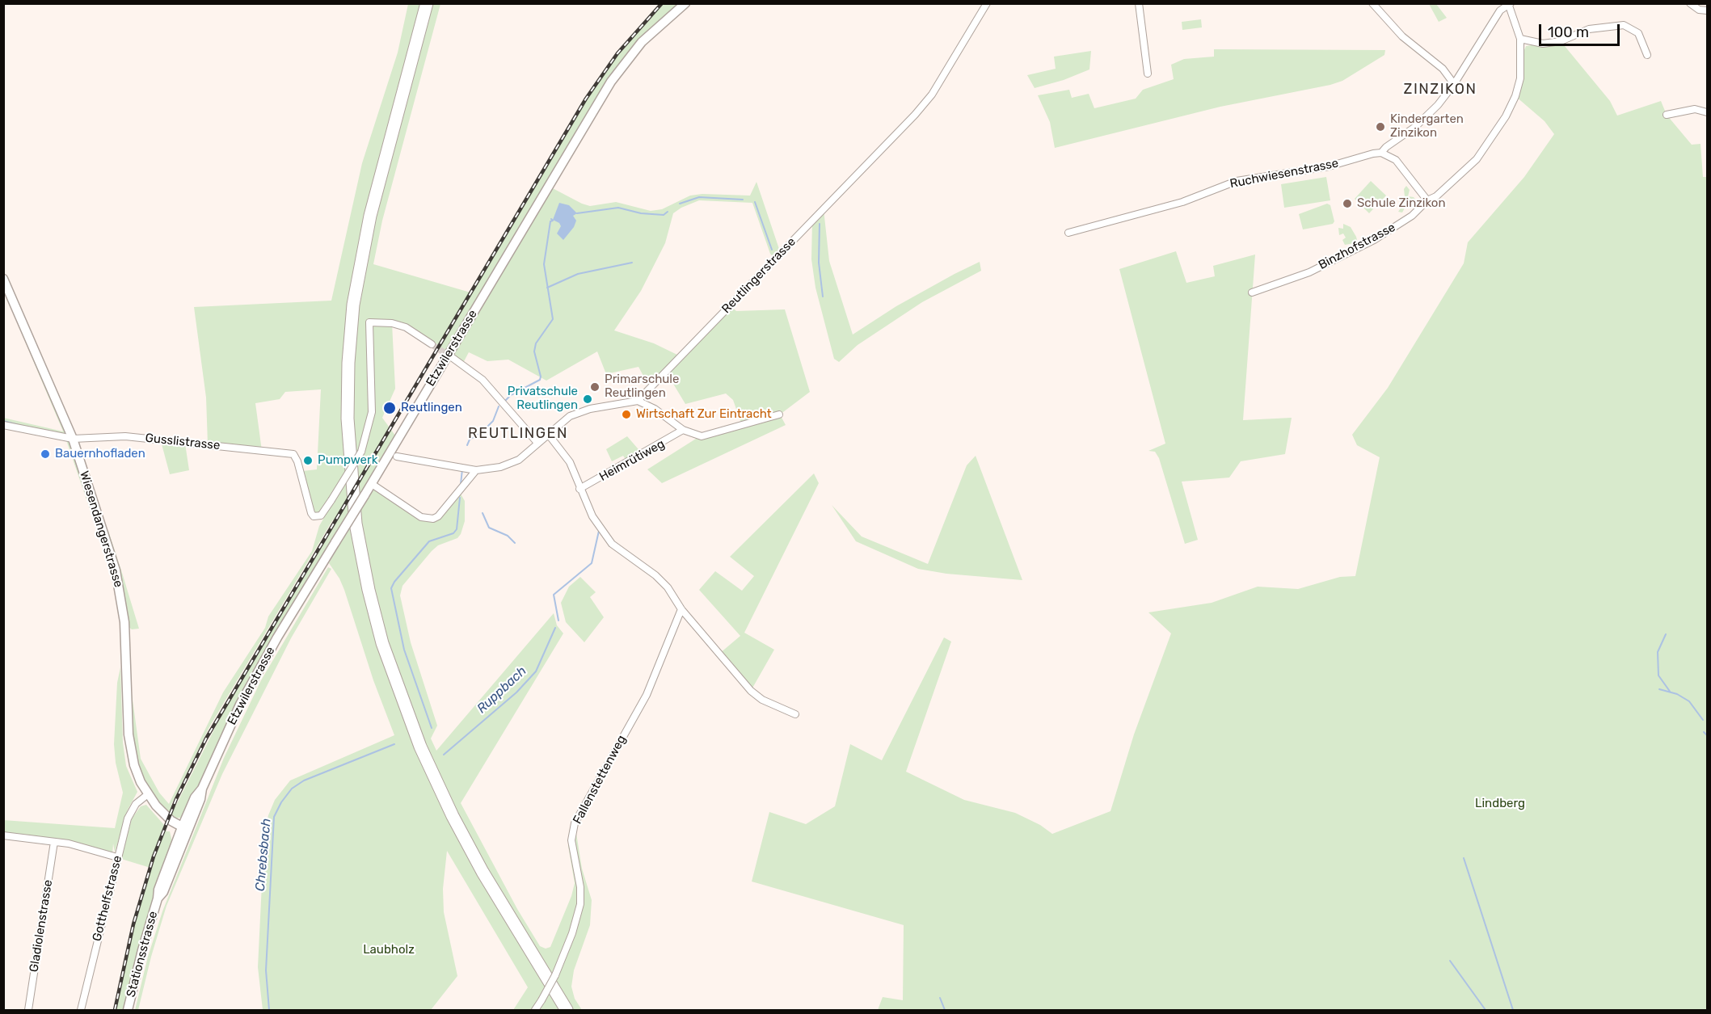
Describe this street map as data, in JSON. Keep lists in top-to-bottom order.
{
  "streets": {
    "main road": ["Etzwilerstrasse", "Wiesendangerstrasse", "Stationsstrasse"],
    "street": [
      "Ruchwiesenstrasse",
      "Binzhofstrasse",
      "Reutlingerstrasse",
      "Gusslistrasse",
      "Heimrütiweg",
      "Fallenstettenweg",
      "Gotthelfstrasse",
      "Gladiolenstrasse"
    ]
  },
  "crossings": [
    ["Etzwilerstrasse", "Wiesendangerstrasse"],
    ["Etzwilerstrasse", "Stationsstrasse"],
    ["Gusslistrasse", "Wiesendangerstrasse"],
    ["Wiesendangerstrasse", "Gotthelfstrasse"]
  ],
  "districts": ["ZINZIKON", "REUTLINGEN"],
  "water": ["Ruppbach", "Chrebsbach"],
  "parks": ["Lindberg", "Laubholz"],
  "places": [
    "Kindergarten Zinzikon",
    "Schule Zinzikon",
    "Primarschule Reutlingen",
    "Privatschule Reutlingen",
    "Reutlingen",
    "Wirtschaft Zur Eintracht",
    "Bauernhofladen",
    "Pumpwerk"
  ],
  "scale_bar": "100 m"
}
